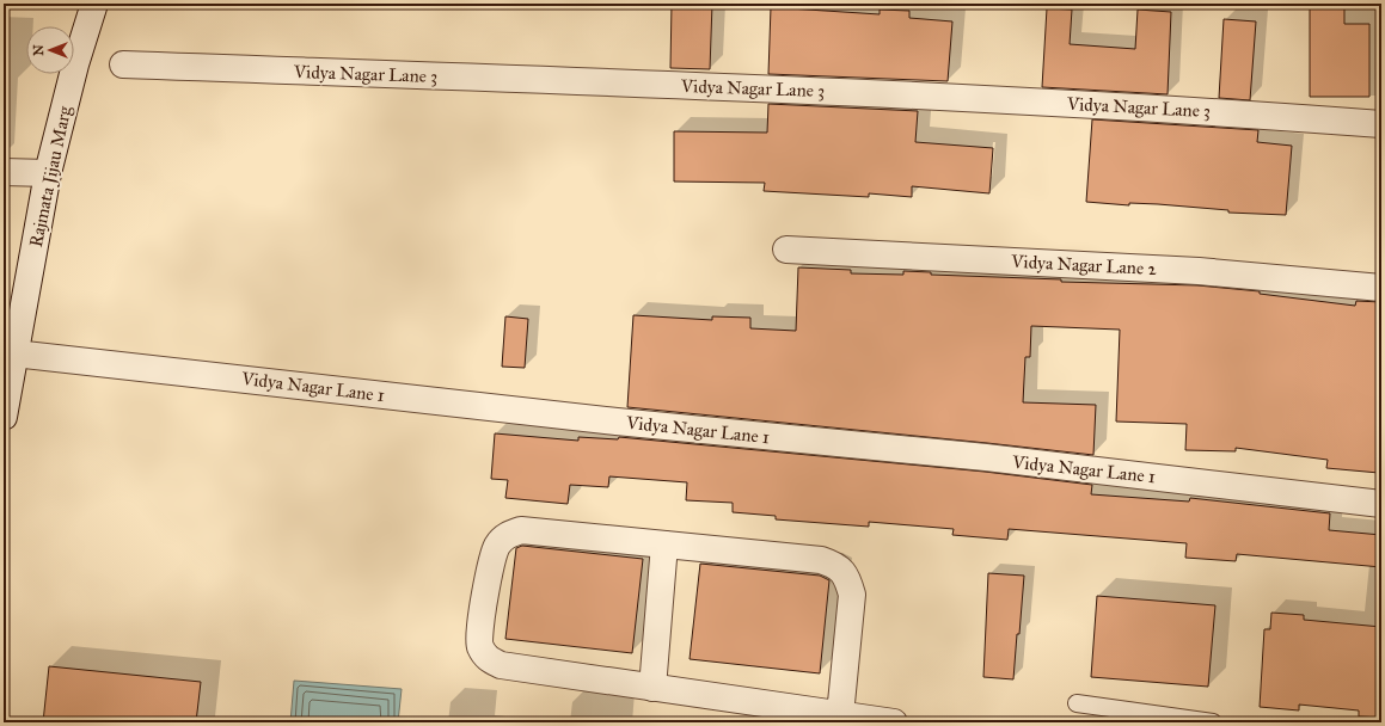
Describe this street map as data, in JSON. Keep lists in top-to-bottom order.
{
  "streets": {
    "street": [
      "Vidya Nagar Lane 3",
      "Rajmata Jijau Marg",
      "Vidya Nagar Lane 2",
      "Vidya Nagar Lane 1"
    ]
  },
  "crossings": [
    ["Rajmata Jijau Marg", "Vidya Nagar Lane 1"]
  ],
  "north": "left"
}
